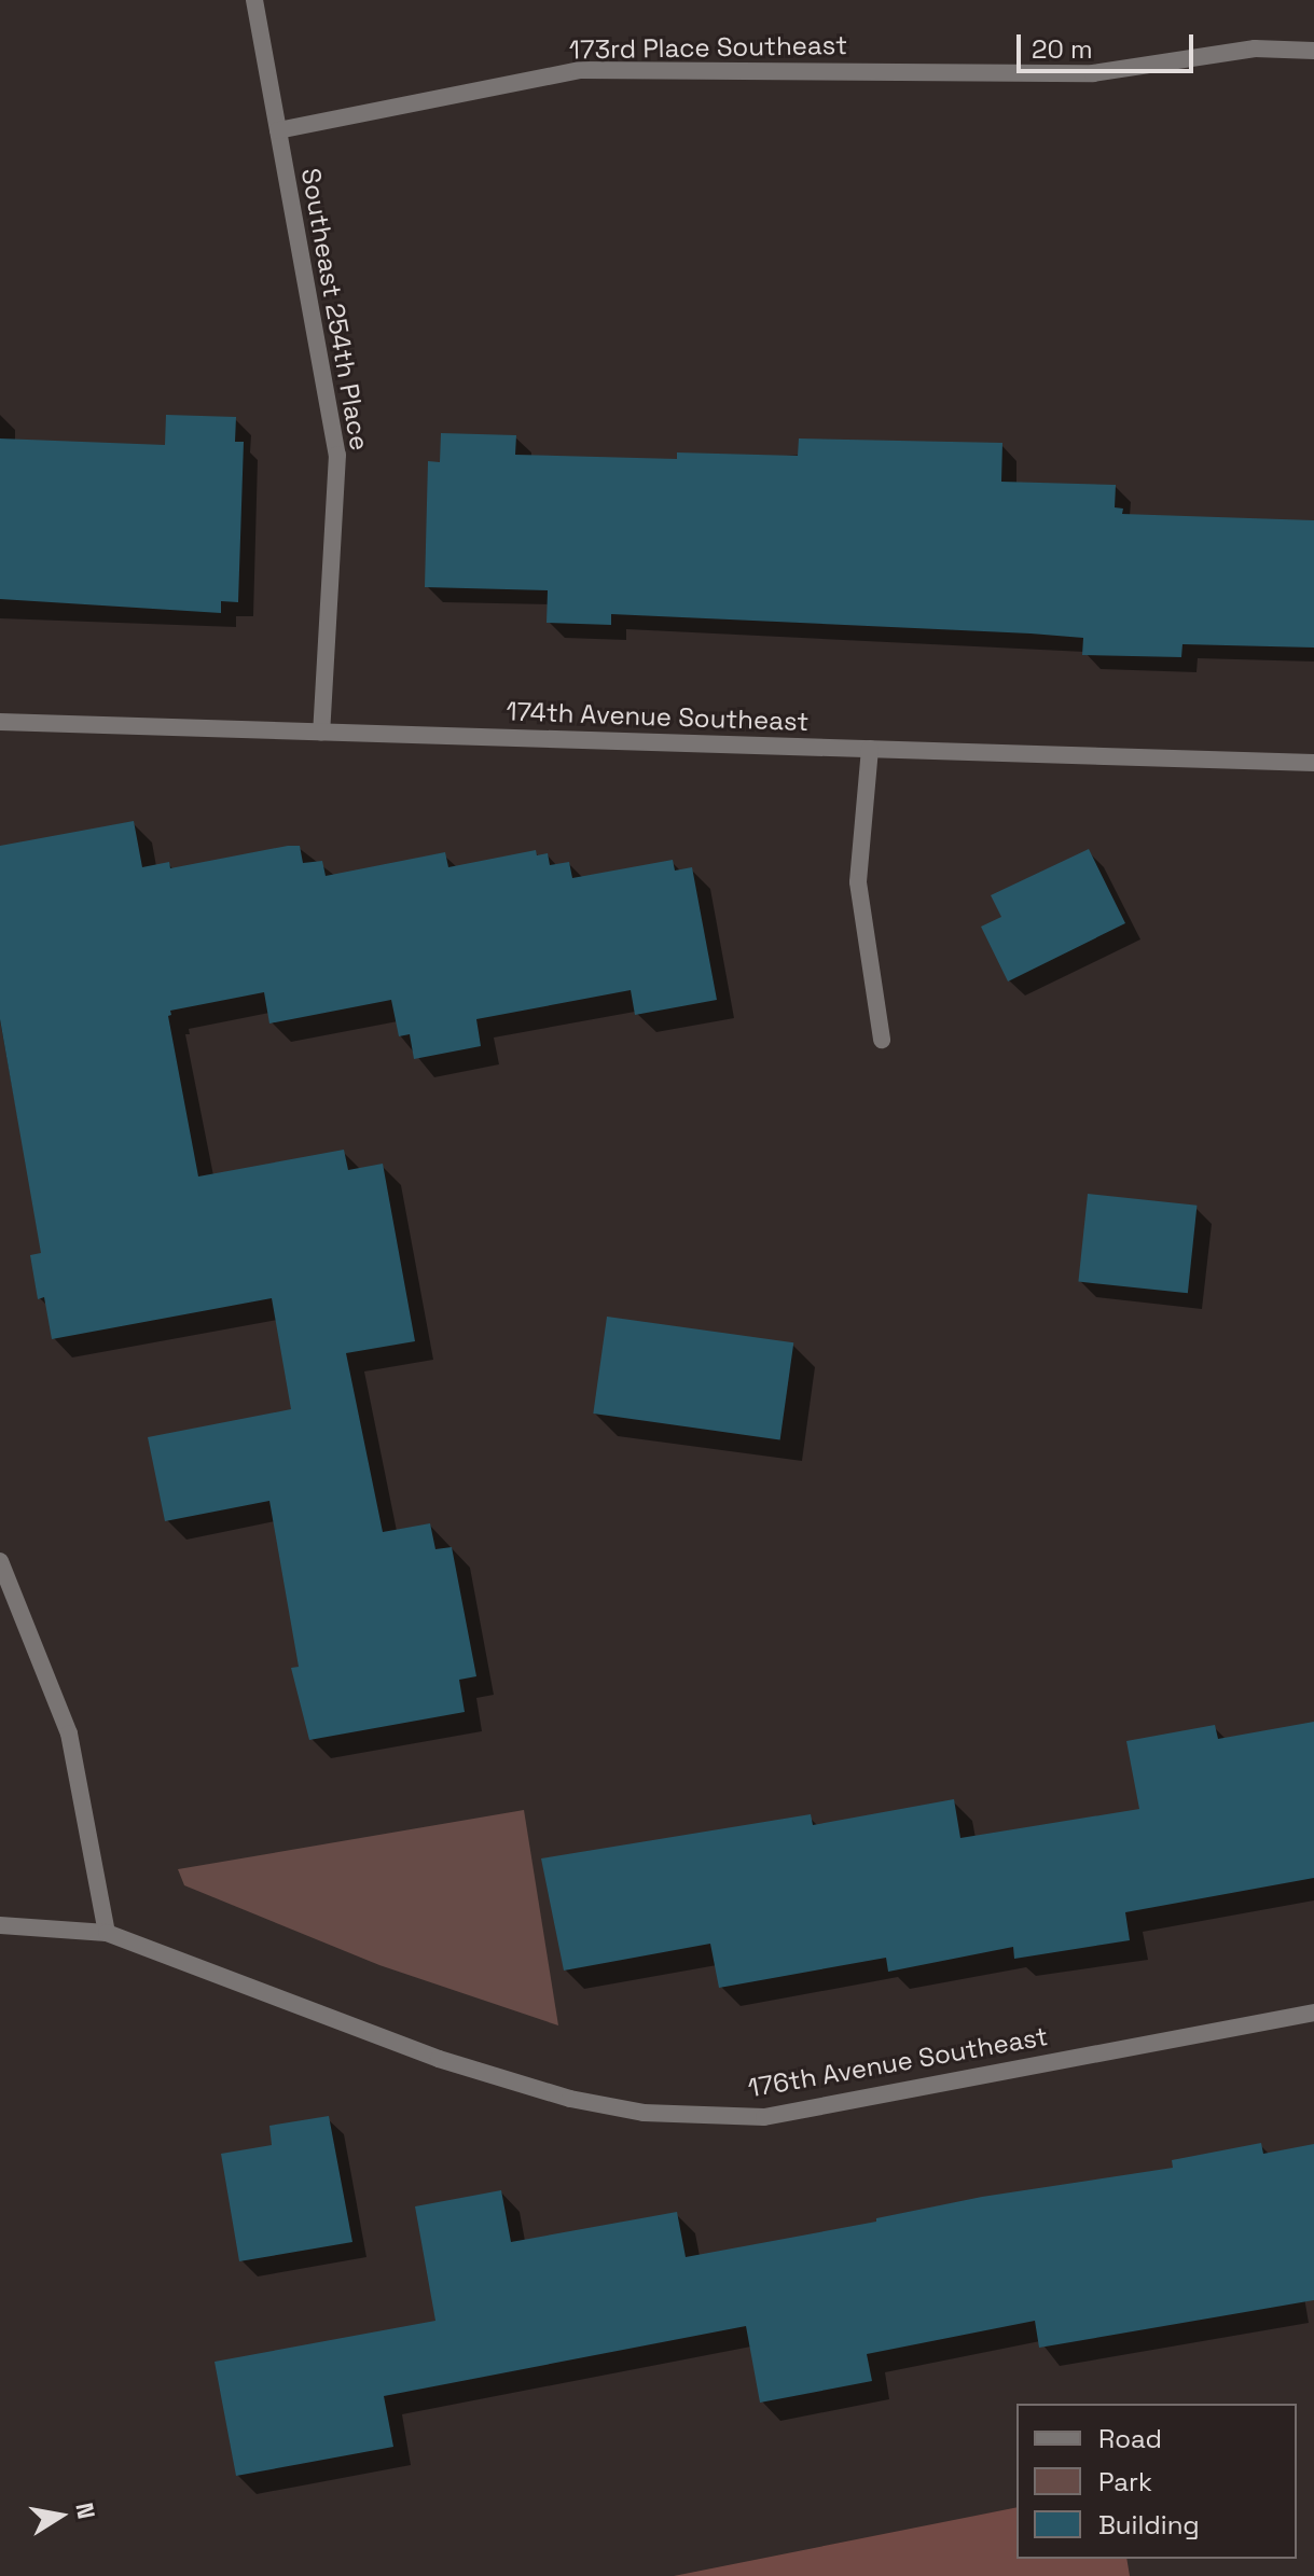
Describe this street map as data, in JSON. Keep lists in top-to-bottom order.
{
  "streets": {
    "street": [
      "173rd Place Southeast",
      "Southeast 254th Place",
      "174th Avenue Southeast",
      "176th Avenue Southeast"
    ]
  },
  "crossings": [
    ["173rd Place Southeast", "Southeast 254th Place"],
    ["Southeast 254th Place", "174th Avenue Southeast"]
  ],
  "legend": ["Road", "Park", "Building"],
  "scale_bar": "20 m",
  "north": "right"
}
